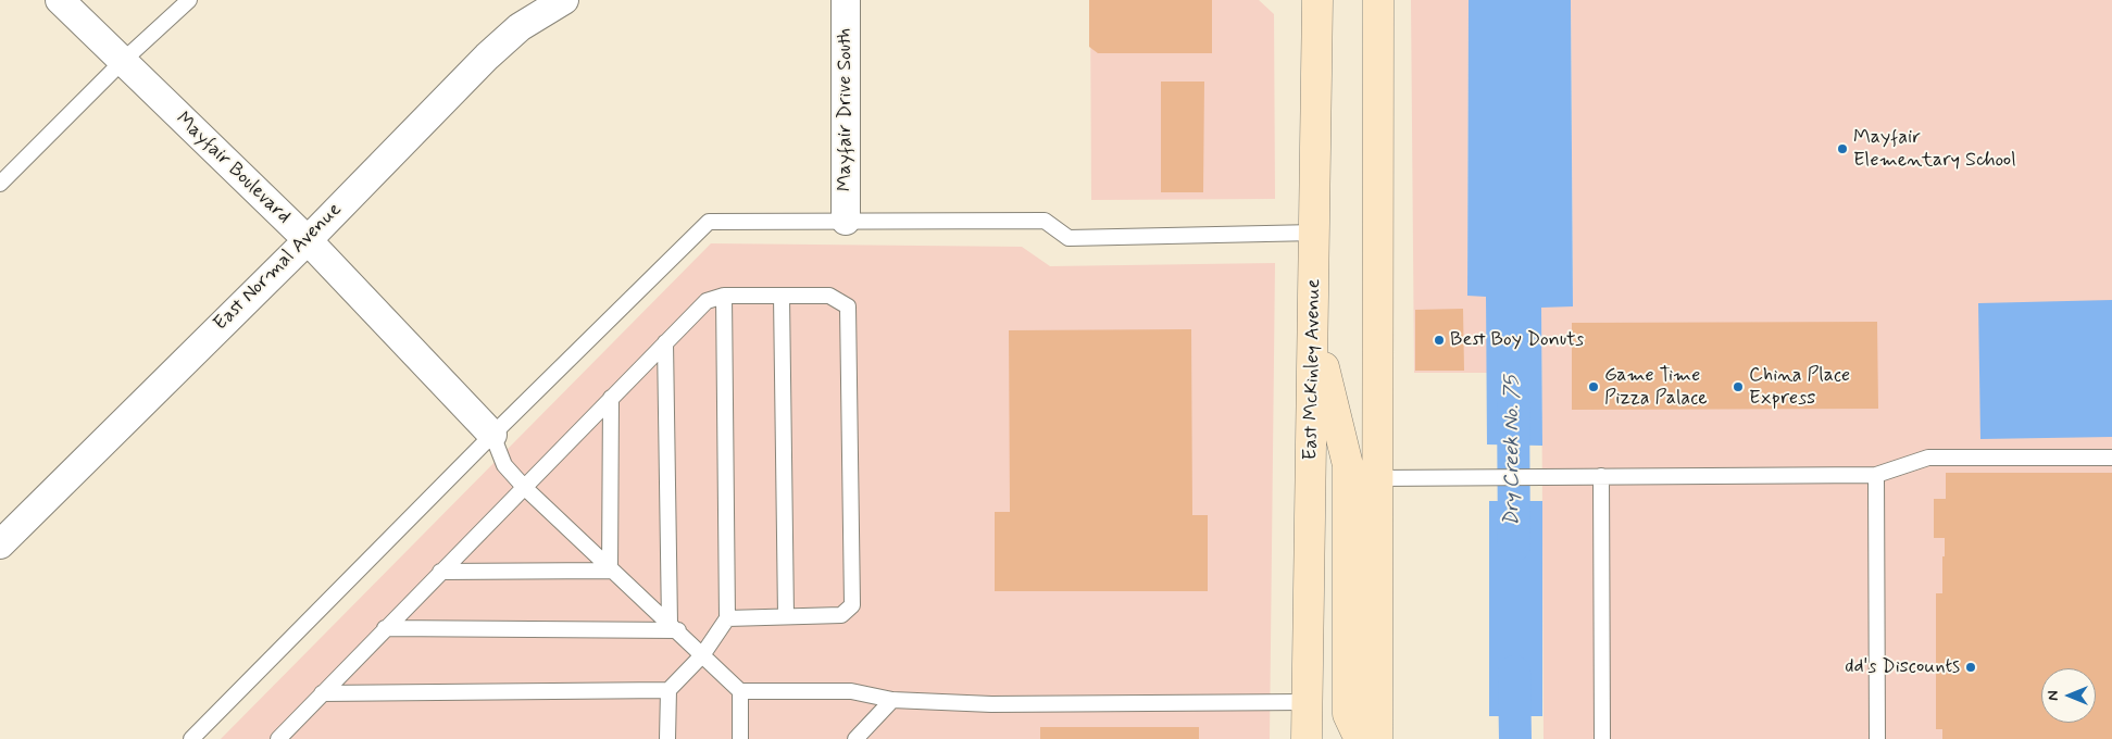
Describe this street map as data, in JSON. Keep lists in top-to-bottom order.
{
  "streets": {
    "main road": ["East McKinley Avenue"],
    "street": ["Mayfair Drive South", "Mayfair Boulevard", "East Normal Avenue"]
  },
  "crossings": [
    ["Mayfair Boulevard", "East Normal Avenue"]
  ],
  "water": ["Dry Creek No. 75"],
  "places": [
    "Mayfair Elementary School",
    "Best Boy Donuts",
    "Game Time Pizza Palace",
    "China Place Express",
    "dd's Discounts"
  ],
  "north": "left"
}
